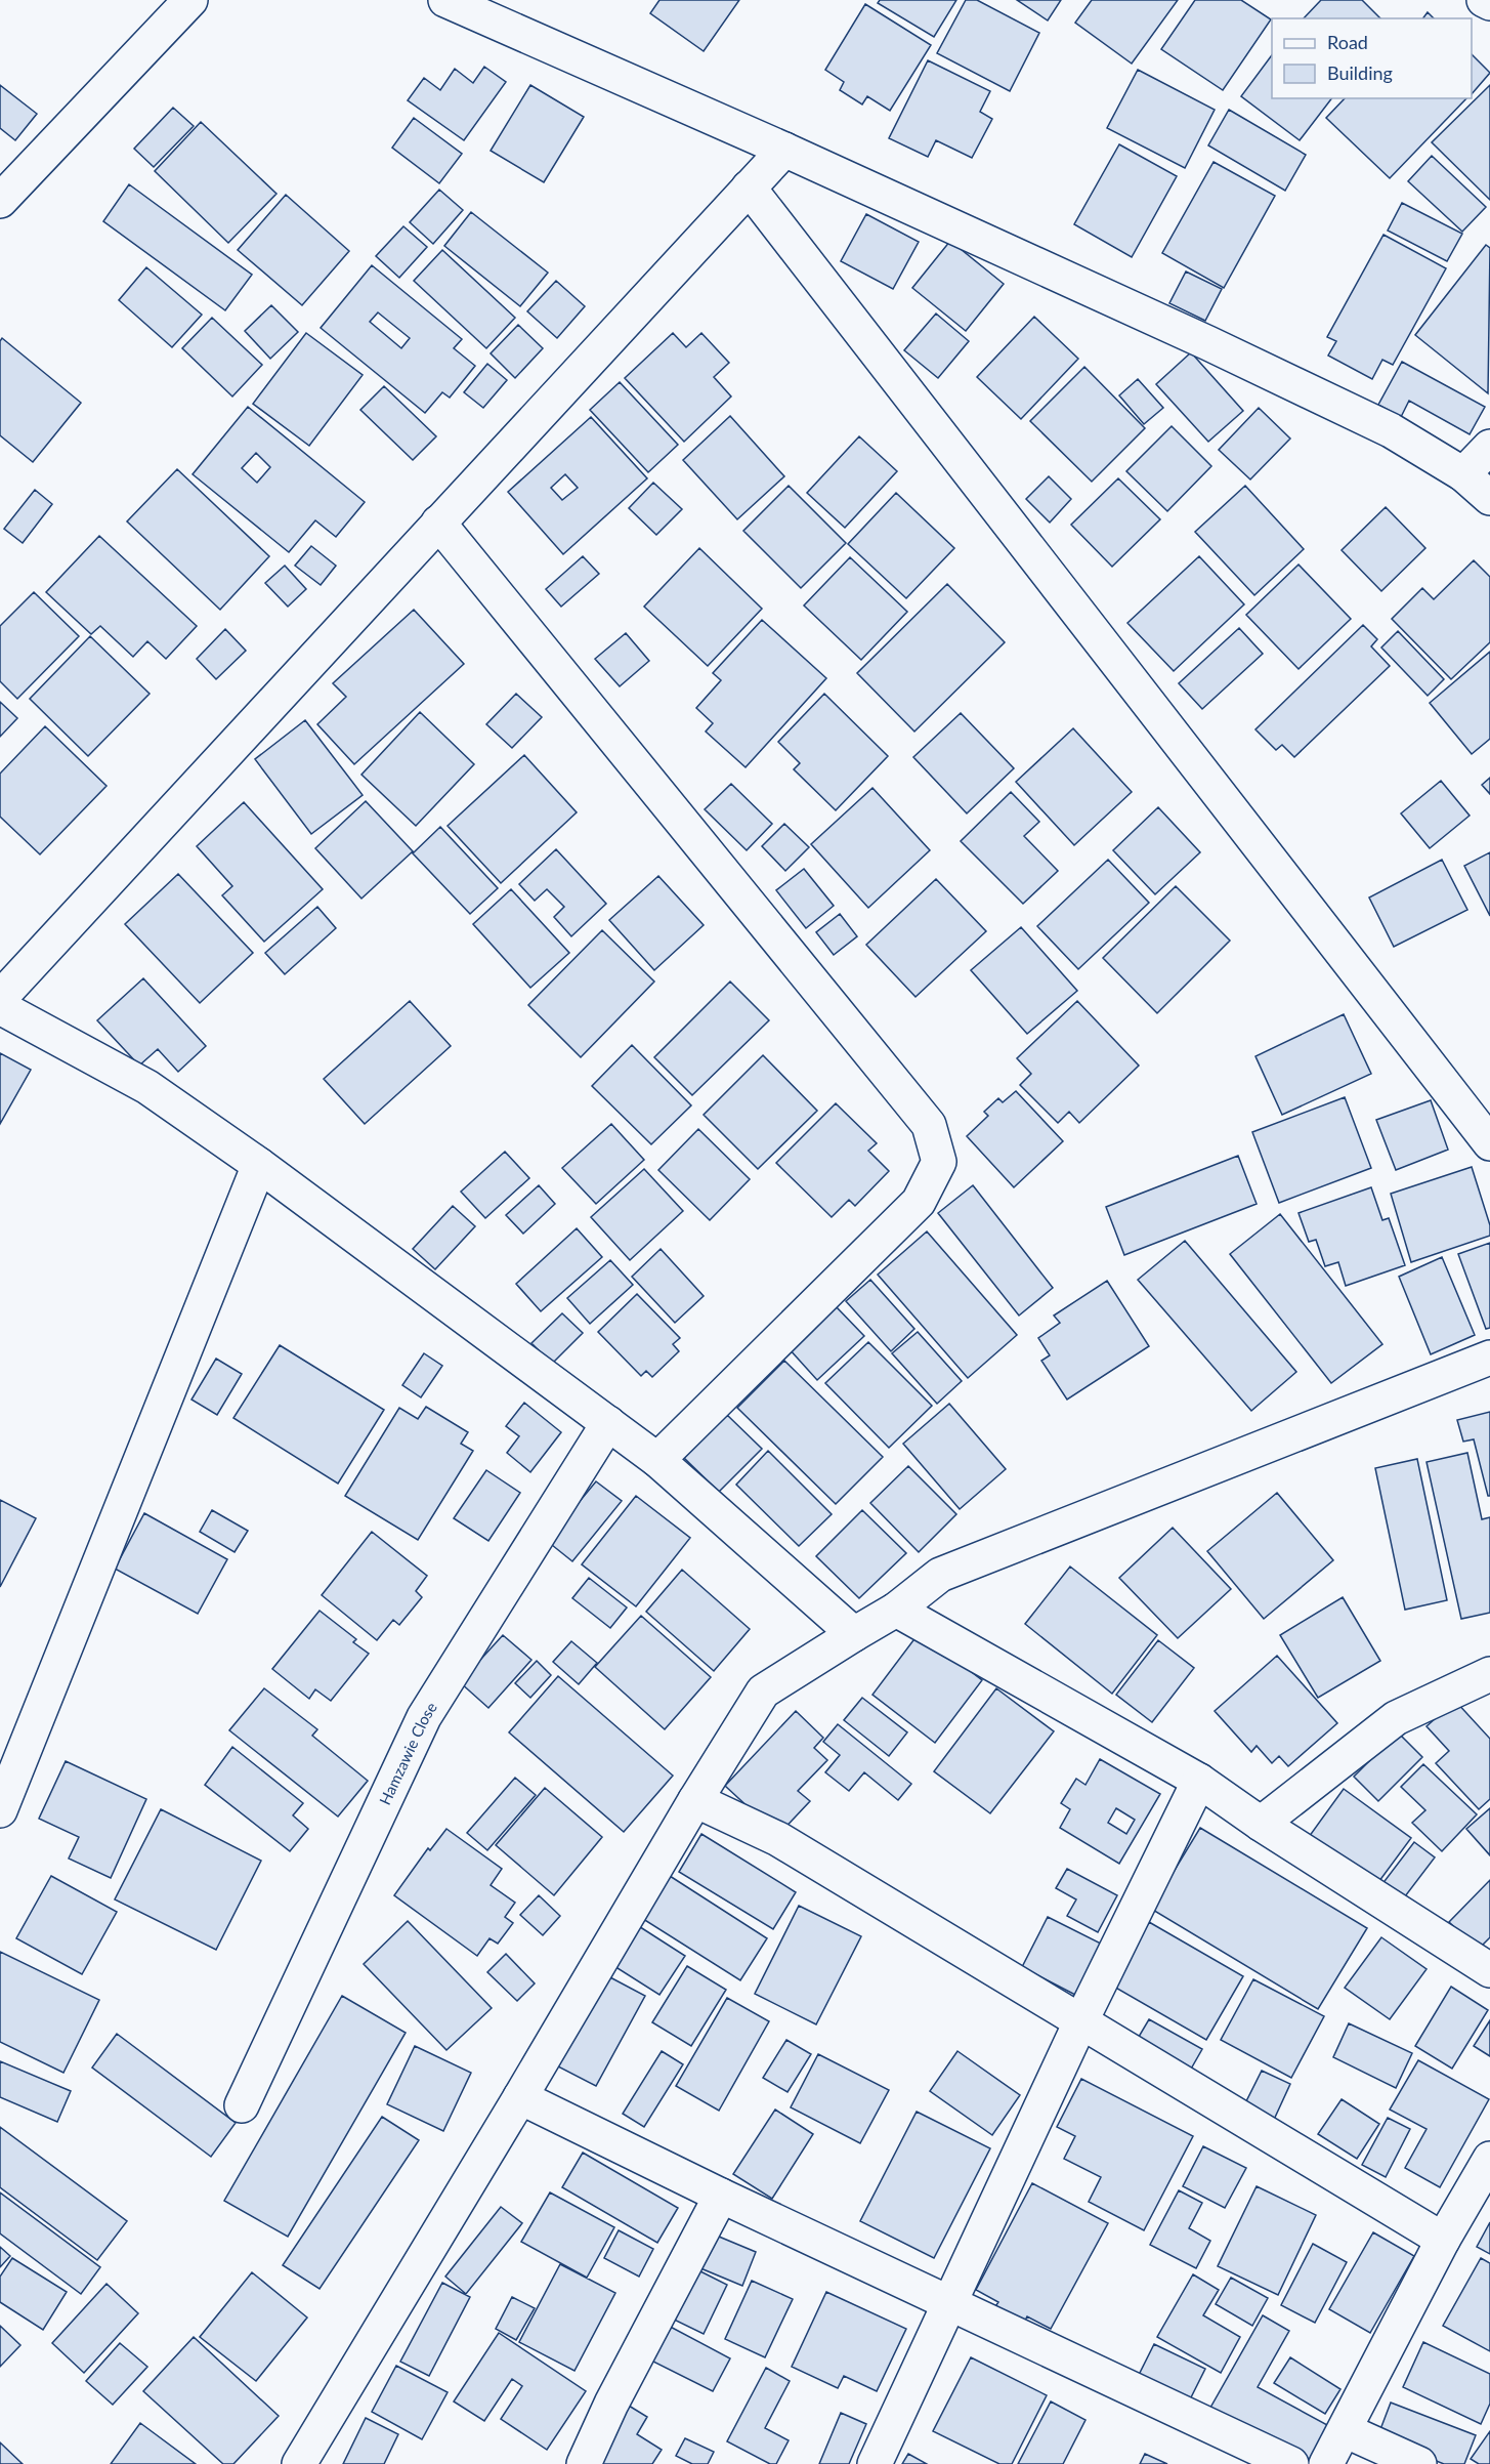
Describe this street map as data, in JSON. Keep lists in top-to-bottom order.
{
  "streets": {
    "street": ["Hamzawie Close"]
  },
  "legend": ["Road", "Building"]
}
